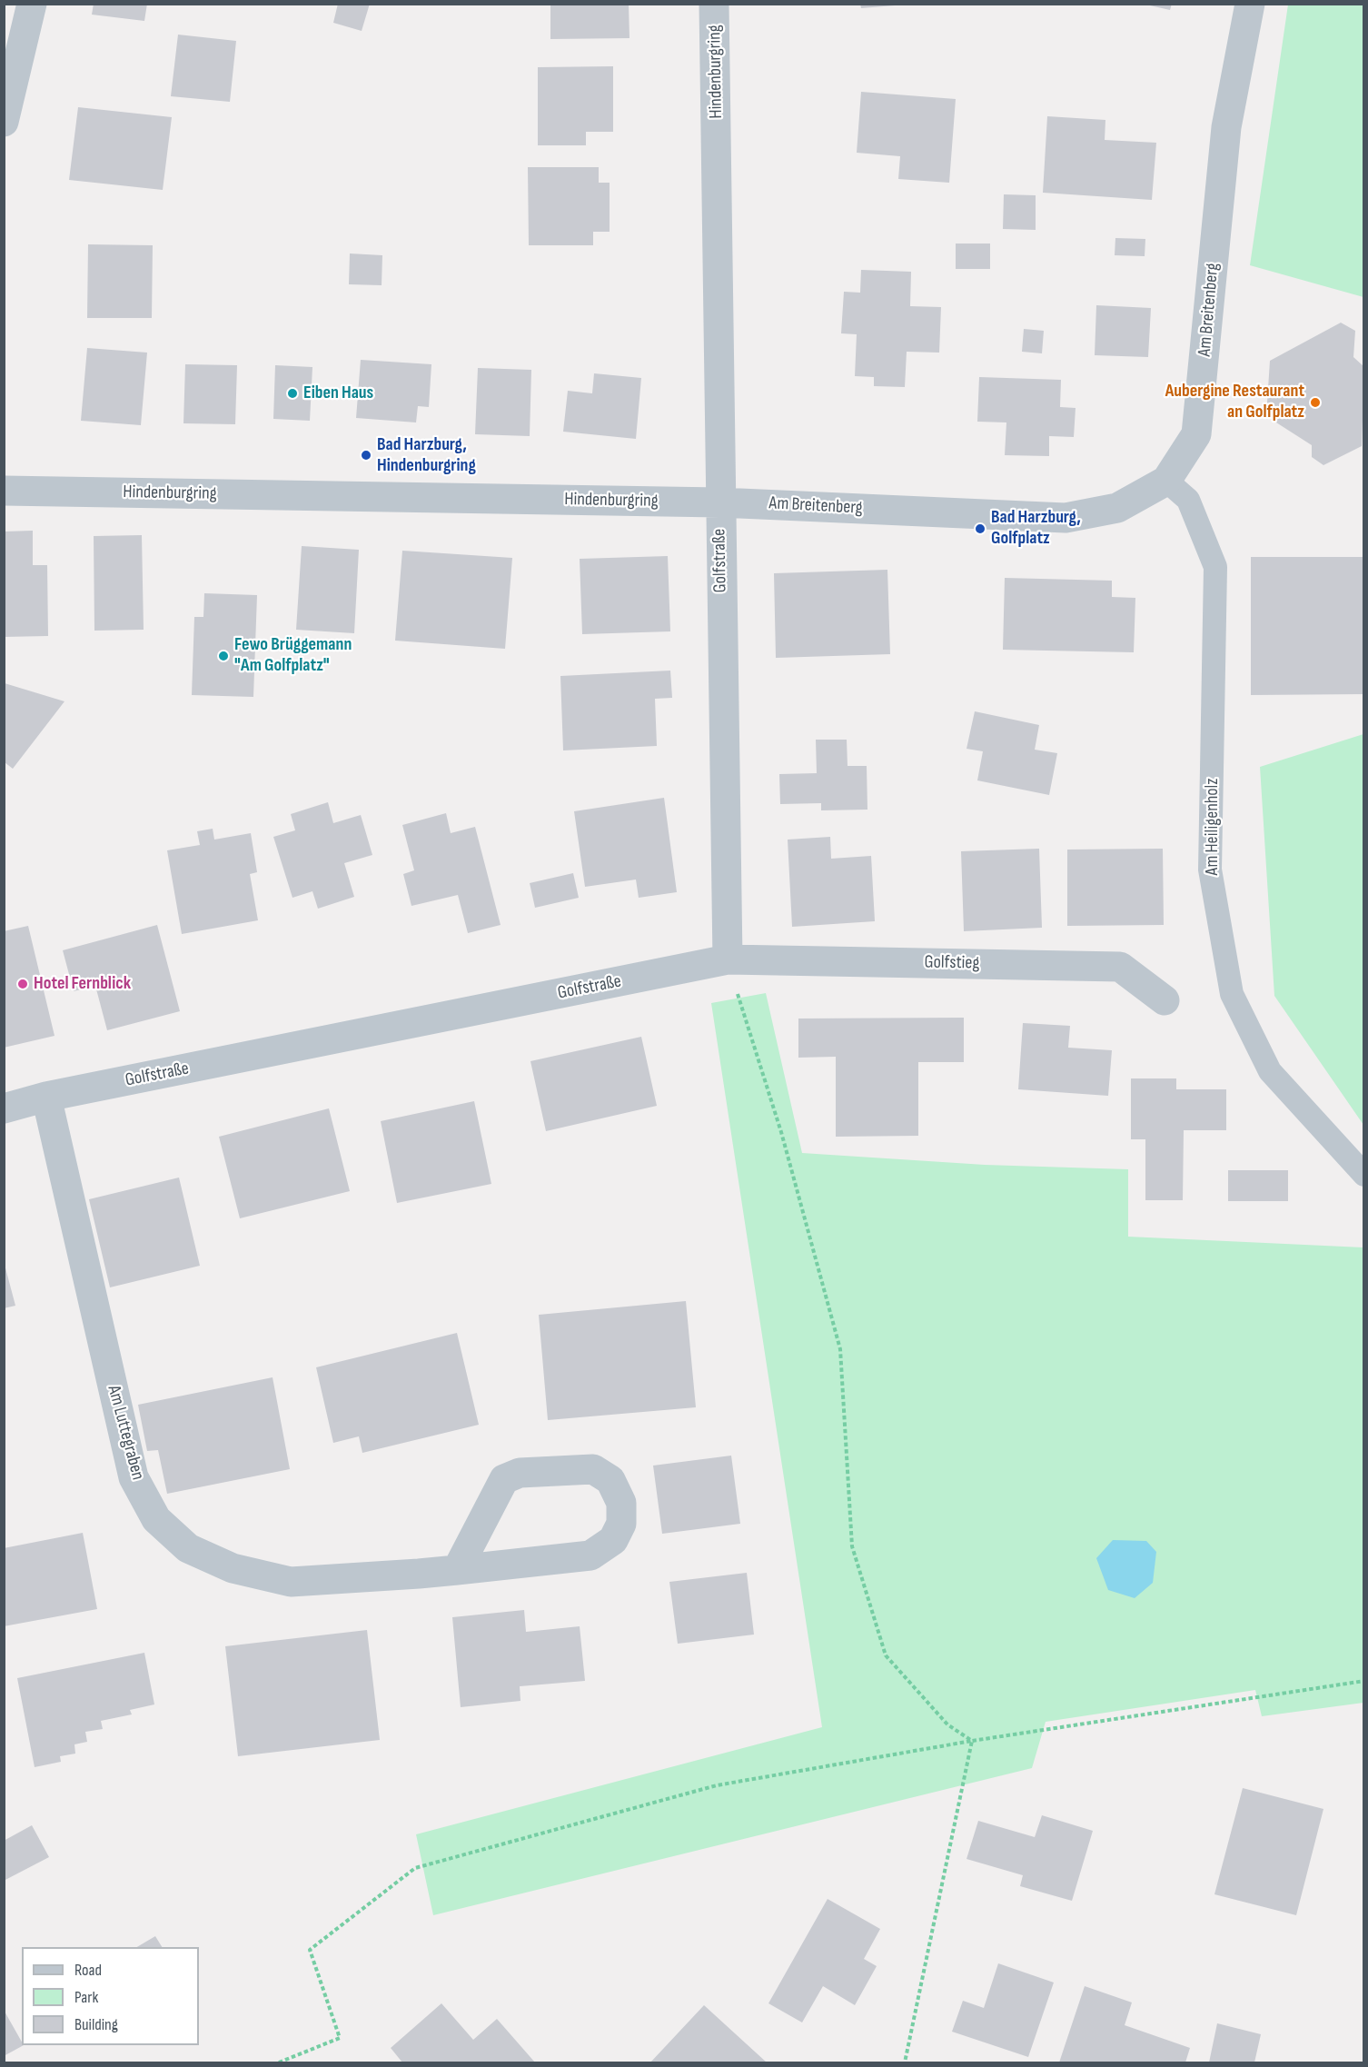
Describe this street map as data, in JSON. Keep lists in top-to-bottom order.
{
  "streets": {
    "street": [
      "Hindenburgring",
      "Am Breitenberg",
      "Golfstraße",
      "Golfstieg",
      "Am Luttegraben"
    ],
    "lane": ["Am Heiligenholz"]
  },
  "crossings": [
    ["Hindenburgring", "Am Breitenberg"],
    ["Hindenburgring", "Golfstraße"],
    ["Am Breitenberg", "Golfstraße"],
    ["Am Breitenberg", "Am Heiligenholz"],
    ["Golfstraße", "Golfstieg"],
    ["Golfstraße", "Am Luttegraben"]
  ],
  "places": [
    "Eiben Haus",
    "Aubergine Restaurant an Golfplatz",
    "Bad Harzburg, Hindenburgring",
    "Bad Harzburg, Golfplatz",
    "Fewo Brüggemann \"Am Golfplatz\"",
    "Hotel Fernblick"
  ],
  "legend": ["Road", "Park", "Building"]
}
